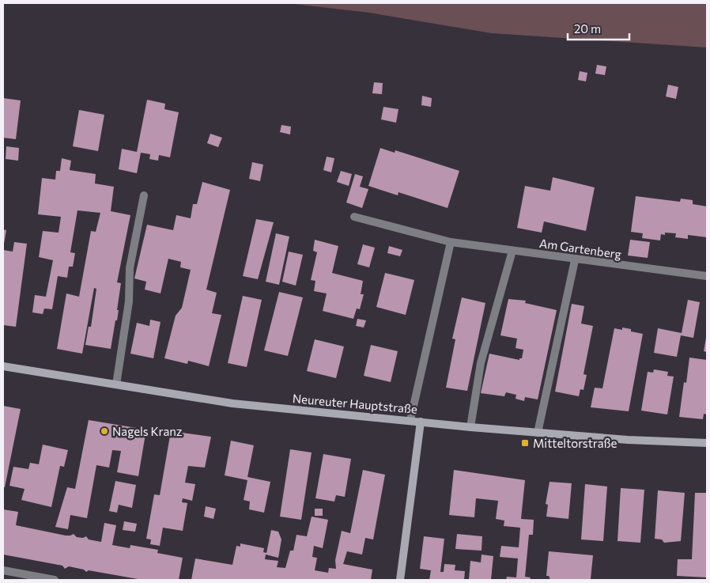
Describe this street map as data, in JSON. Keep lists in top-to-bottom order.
{
  "streets": {
    "street": ["Am Gartenberg", "Neureuter Hauptstraße"]
  },
  "places": {
    "other": ["Nagels Kranz"],
    "transit": ["Mitteltorstraße"]
  },
  "scale_bar": "20 m"
}
